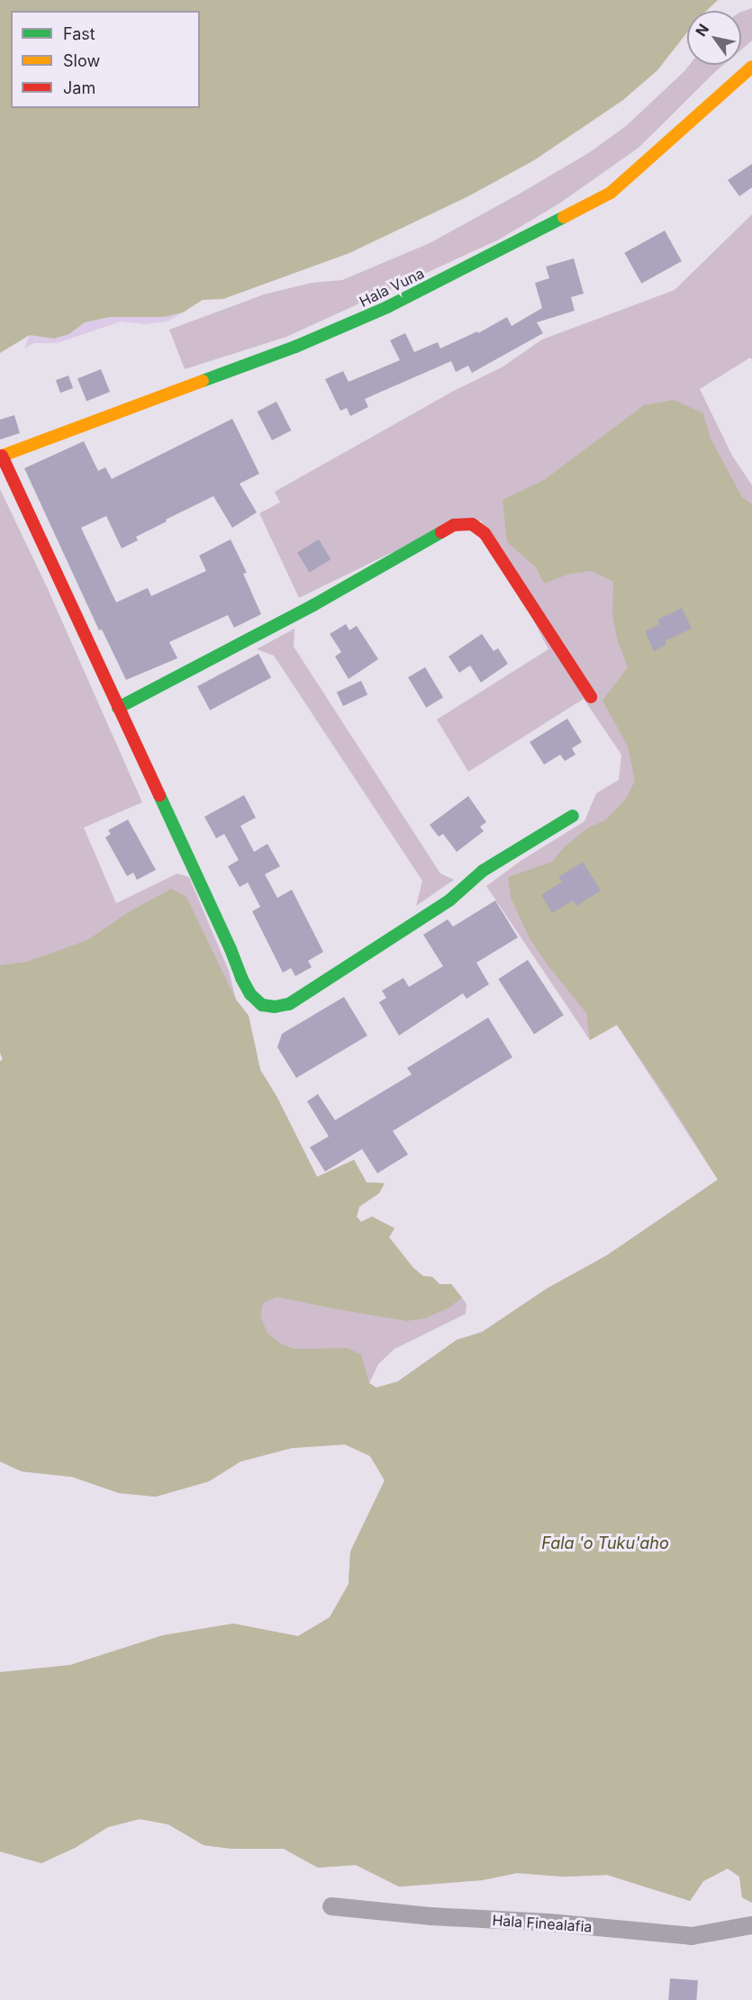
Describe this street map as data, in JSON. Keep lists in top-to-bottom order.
{
  "streets": {
    "street": ["Hala Vuna", "Hala Finealafia"]
  },
  "water": ["Fala 'o Tuku'aho"],
  "legend": ["Fast", "Slow", "Jam"],
  "north": "top left"
}
